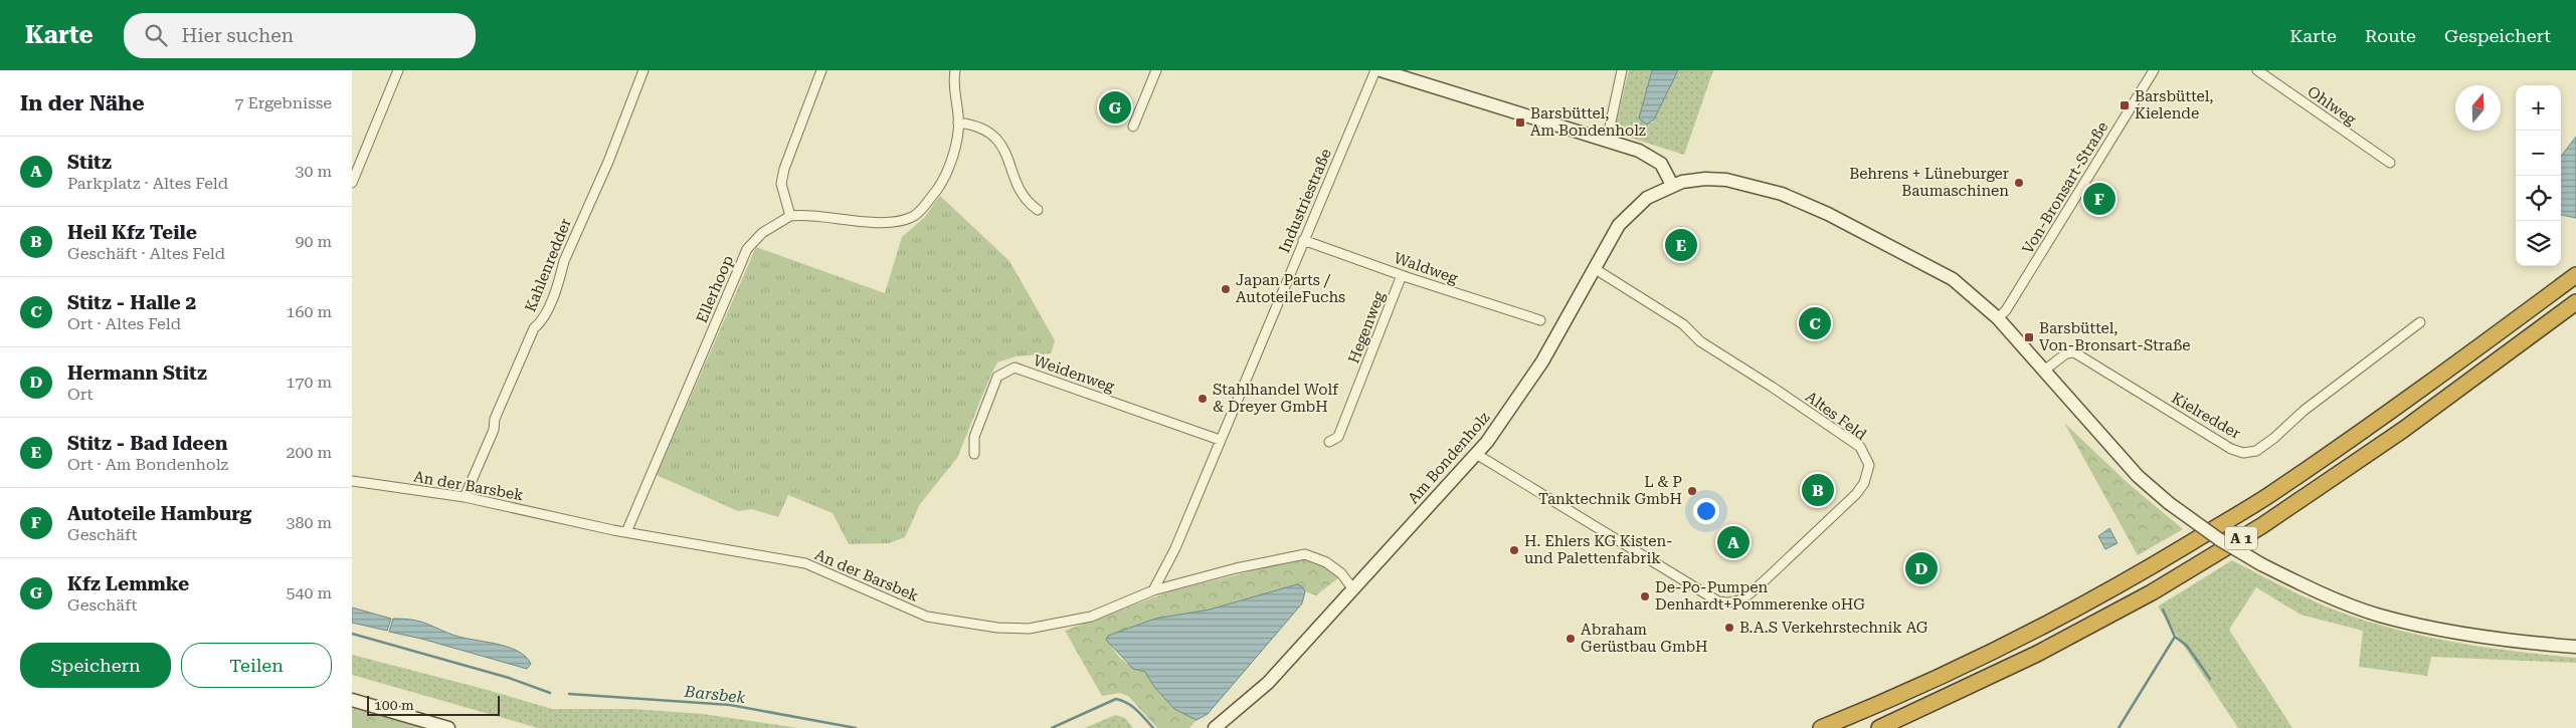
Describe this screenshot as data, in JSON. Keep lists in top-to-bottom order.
{
  "streets": {
    "highway": ["A 1"],
    "main road": ["Am Bondenholz"],
    "street": [
      "Ohlweg",
      "Von-Bronsart-Straße",
      "Industriestraße",
      "Kahlenredder",
      "Waldweg",
      "Ellerhoop",
      "Hegenweg",
      "Weidenweg",
      "Altes Feld",
      "Kielredder",
      "An der Barsbek"
    ]
  },
  "crossings": [
    ["Von-Bronsart-Straße", "Am Bondenholz"],
    ["Industriestraße", "Waldweg"],
    ["Industriestraße", "Weidenweg"],
    ["Industriestraße", "An der Barsbek"],
    ["Kahlenredder", "An der Barsbek"],
    ["Waldweg", "Hegenweg"],
    ["Ellerhoop", "An der Barsbek"],
    ["Altes Feld", "Am Bondenholz"],
    ["Kielredder", "Am Bondenholz"],
    ["Am Bondenholz", "An der Barsbek"]
  ],
  "water": ["Barsbek"],
  "places": {
    "transit": ["Barsbüttel, Kielende", "Barsbüttel, Am Bondenholz", "Barsbüttel, Von-Bronsart-Straße"],
    "other": [
      "Behrens + Lüneburger Baumaschinen",
      "Japan Parts / AutoteileFuchs",
      "Stahlhandel Wolf & Dreyer GmbH",
      "L & P Tanktechnik GmbH",
      "H. Ehlers KG Kisten- und Palettenfabrik",
      "De-Po-Pumpen Denhardt+Pommerenke oHG",
      "B.A.S Verkehrstechnik AG",
      "Abraham Gerüstbau GmbH"
    ]
  },
  "scale_bar": "100 m",
  "north": "top",
  "page": {
    "header": "Karte",
    "search": "Hier suchen",
    "nav": ["Karte", "Route", "Gespeichert"],
    "heading": ["In der Nähe", "7 Ergebnisse"],
    "map_buttons": ["+", "−"],
    "pins": [
      "G",
      "F",
      "E",
      "C",
      "B",
      "A",
      "D"
    ],
    "list": [
      {
        "mark": "A",
        "name": "Stitz",
        "note": "Parkplatz · Altes Feld",
        "value": "30 m"
      },
      {
        "mark": "B",
        "name": "Heil Kfz Teile",
        "note": "Geschäft · Altes Feld",
        "value": "90 m"
      },
      {
        "mark": "C",
        "name": "Stitz - Halle 2",
        "note": "Ort · Altes Feld",
        "value": "160 m"
      },
      {
        "mark": "D",
        "name": "Hermann Stitz",
        "note": "Ort",
        "value": "170 m"
      },
      {
        "mark": "E",
        "name": "Stitz - Bad Ideen",
        "note": "Ort · Am Bondenholz",
        "value": "200 m"
      },
      {
        "mark": "F",
        "name": "Autoteile Hamburg",
        "note": "Geschäft",
        "value": "380 m"
      },
      {
        "mark": "G",
        "name": "Kfz Lemmke",
        "note": "Geschäft",
        "value": "540 m"
      }
    ],
    "buttons": ["Speichern", "Teilen"],
    "scale": "100 m"
  }
}
